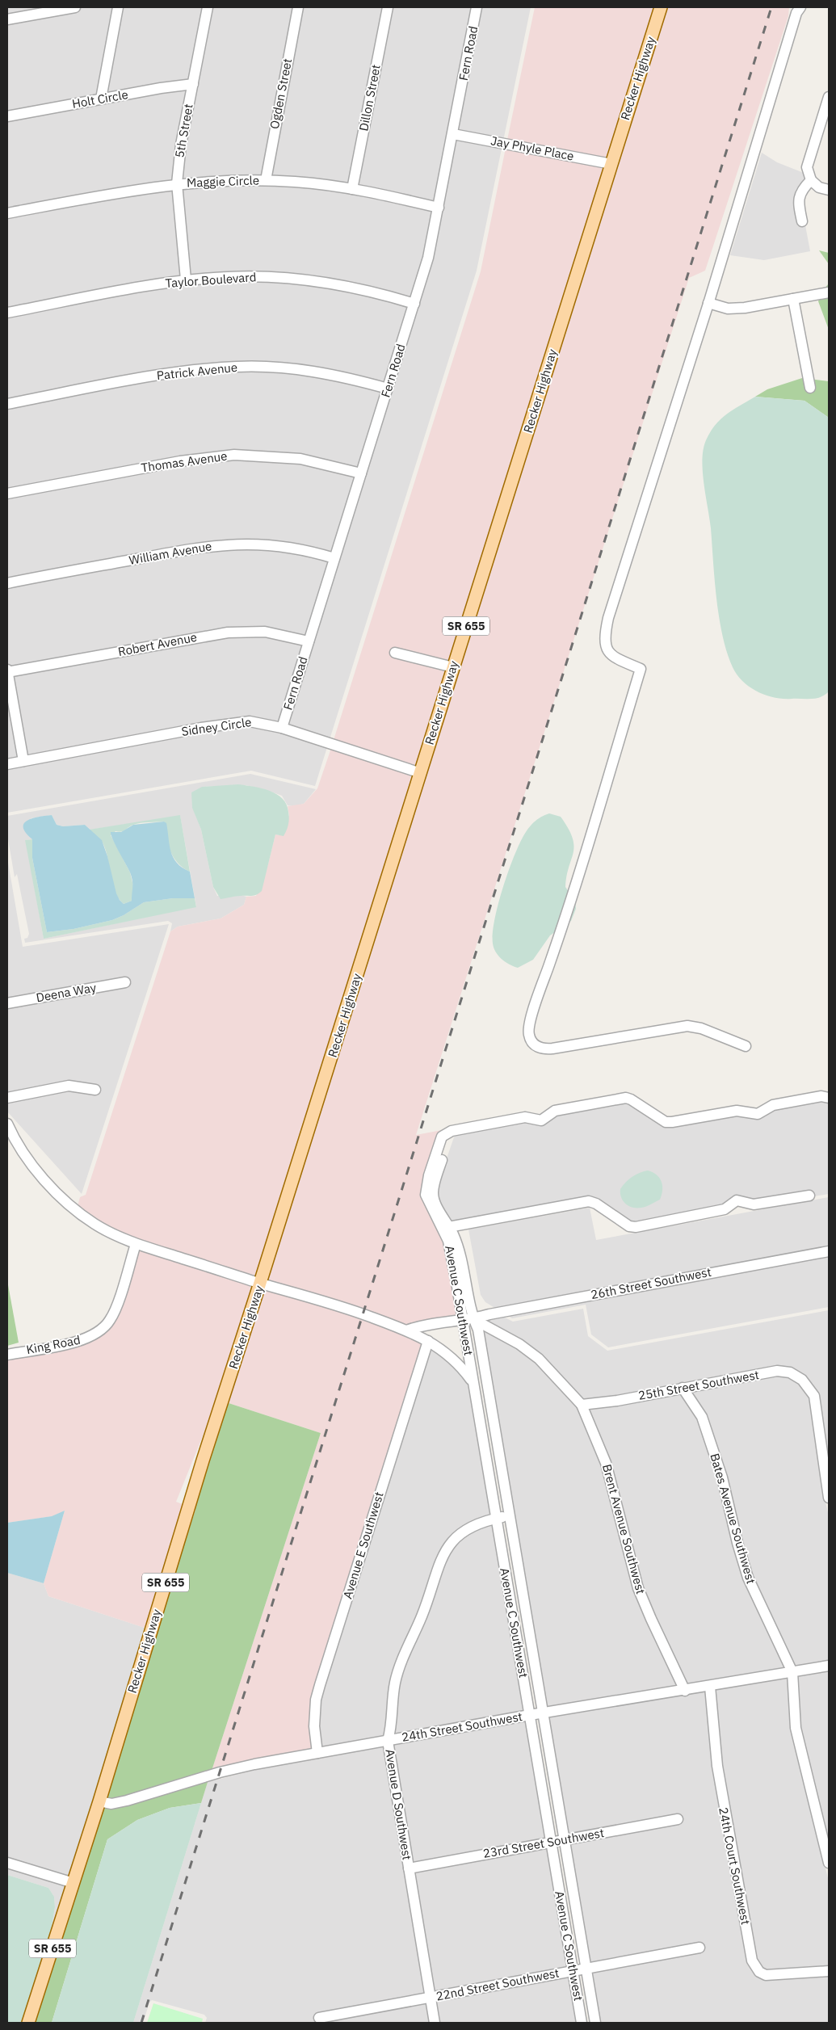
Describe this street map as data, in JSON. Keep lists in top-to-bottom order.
{
  "streets": {
    "main road": ["Recker Highway", "SR 655"],
    "street": [
      "Fern Road",
      "Ogden Street",
      "Dillon Street",
      "Holt Circle",
      "5th Street",
      "Jay Phyle Place",
      "Maggie Circle",
      "Taylor Boulevard",
      "Patrick Avenue",
      "Thomas Avenue",
      "William Avenue",
      "Robert Avenue",
      "Sidney Circle",
      "Deena Way",
      "26th Street Southwest",
      "Avenue C Southwest",
      "King Road",
      "25th Street Southwest",
      "Bates Avenue Southwest",
      "Brent Avenue Southwest",
      "Avenue E Southwest",
      "24th Street Southwest",
      "Avenue D Southwest",
      "23rd Street Southwest",
      "24th Court Southwest",
      "22nd Street Southwest"
    ]
  },
  "crossings": [
    ["Fern Road", "Jay Phyle Place"],
    ["Fern Road", "Maggie Circle"],
    ["Fern Road", "Taylor Boulevard"],
    ["Fern Road", "Patrick Avenue"],
    ["Fern Road", "Thomas Avenue"],
    ["Fern Road", "William Avenue"],
    ["Fern Road", "Robert Avenue"],
    ["Fern Road", "Sidney Circle"],
    ["Recker Highway", "Jay Phyle Place"],
    ["Recker Highway", "Sidney Circle"],
    ["Recker Highway", "24th Street Southwest"],
    ["Ogden Street", "Maggie Circle"],
    ["Dillon Street", "Maggie Circle"],
    ["Holt Circle", "5th Street"],
    ["5th Street", "Maggie Circle"],
    ["5th Street", "Taylor Boulevard"],
    ["26th Street Southwest", "Avenue C Southwest"],
    ["26th Street Southwest", "Brent Avenue Southwest"],
    ["Avenue C Southwest", "Brent Avenue Southwest"],
    ["Avenue C Southwest", "24th Street Southwest"],
    ["Avenue C Southwest", "Avenue D Southwest"],
    ["Avenue C Southwest", "23rd Street Southwest"],
    ["Avenue C Southwest", "22nd Street Southwest"],
    ["25th Street Southwest", "Bates Avenue Southwest"],
    ["25th Street Southwest", "Brent Avenue Southwest"],
    ["Bates Avenue Southwest", "24th Street Southwest"],
    ["Brent Avenue Southwest", "24th Street Southwest"],
    ["Avenue E Southwest", "24th Street Southwest"],
    ["24th Street Southwest", "Avenue D Southwest"],
    ["24th Street Southwest", "24th Court Southwest"],
    ["Avenue D Southwest", "23rd Street Southwest"],
    ["Avenue D Southwest", "22nd Street Southwest"]
  ]
}
